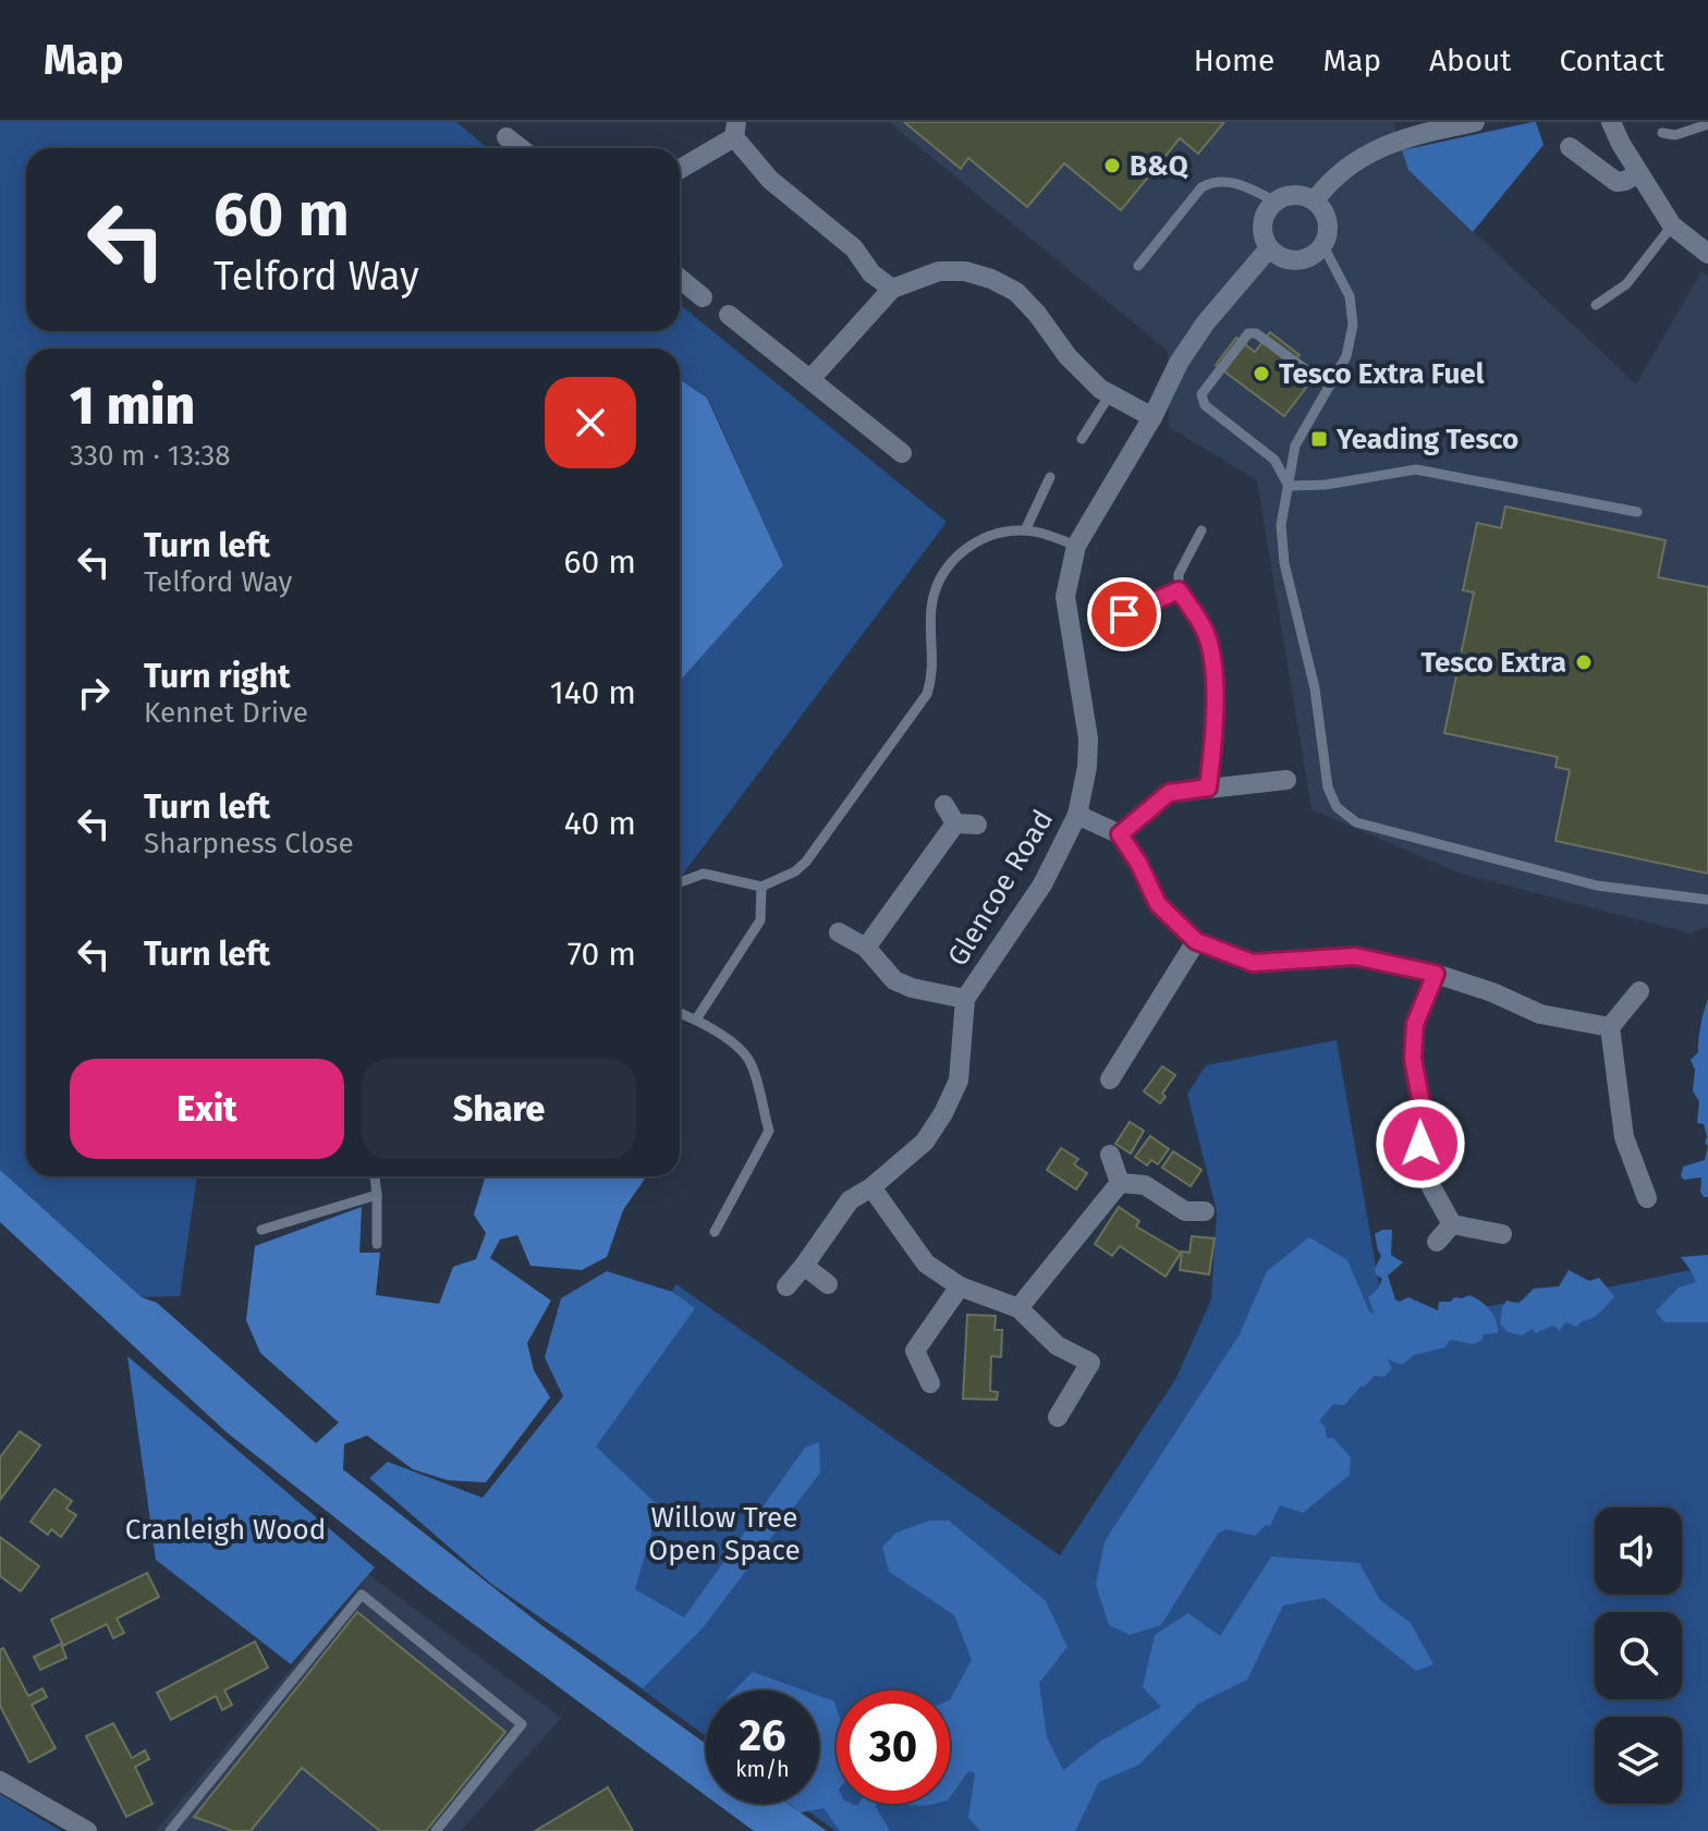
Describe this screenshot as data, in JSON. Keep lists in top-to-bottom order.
{
  "streets": {
    "street": ["Glencoe Road"]
  },
  "parks": ["Willow Tree Open Space", "Cranleigh Wood"],
  "places": {
    "other": ["B&Q", "Tesco Extra Fuel", "Tesco Extra"],
    "transit": ["Yeading Tesco"]
  },
  "page": {
    "header": "Map",
    "nav": [
      "Home",
      "Map",
      "About",
      "Contact"
    ],
    "turn": ["60 m", "Telford Way"],
    "heading": ["1 min", "330 m · 13:38"],
    "list": [
      {
        "name": "Turn left",
        "note": "Telford Way",
        "value": "60 m"
      },
      {
        "name": "Turn right",
        "note": "Kennet Drive",
        "value": "140 m"
      },
      {
        "name": "Turn left",
        "note": "Sharpness Close",
        "value": "40 m"
      },
      {
        "name": "Turn left",
        "value": "70 m"
      }
    ],
    "buttons": ["Exit", "Share"],
    "speed": "26 km/h",
    "limit": "30"
  }
}
